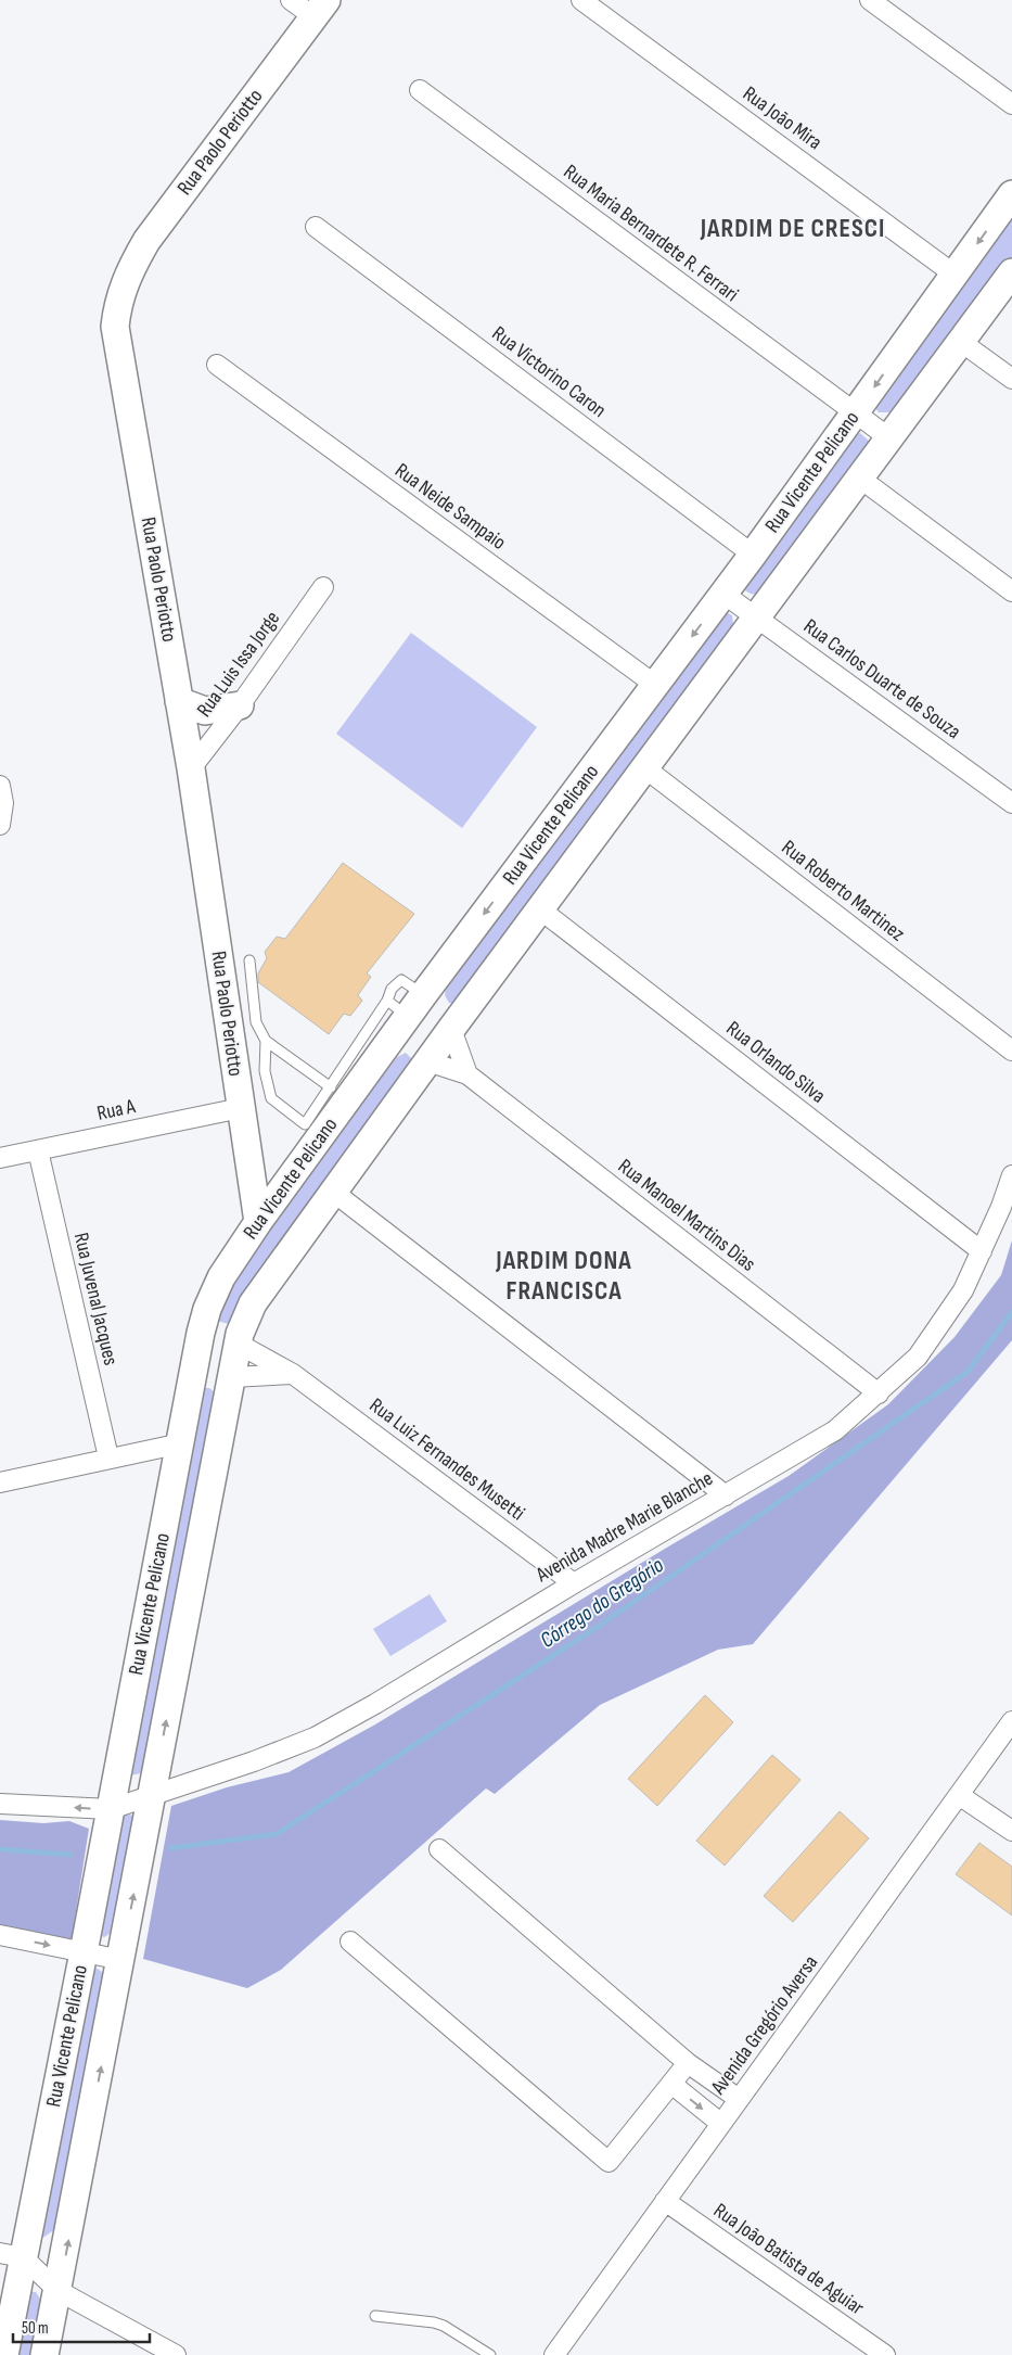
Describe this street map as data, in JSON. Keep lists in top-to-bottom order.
{
  "streets": {
    "street": [
      "Rua João Mira",
      "Rua Paolo Periotto",
      "Rua Maria Bernardete R. Ferrari",
      "Rua Victorino Caron",
      "Rua Vicente Pelicano",
      "Rua Neide Sampaio",
      "Rua Luis Issa Jorge",
      "Rua Carlos Duarte de Souza",
      "Rua Roberto Martinez",
      "Rua Orlando Silva",
      "Rua A",
      "Rua Manoel Martins Dias",
      "Rua Juvenal Jacques",
      "Rua Luiz Fernandes Musetti",
      "Avenida Madre Marie Blanche",
      "Avenida Gregório Aversa",
      "Rua João Batista de Aguiar"
    ]
  },
  "crossings": [
    ["Rua João Mira", "Rua Vicente Pelicano"],
    ["Rua Paolo Periotto", "Rua Vicente Pelicano"],
    ["Rua Paolo Periotto", "Rua Luis Issa Jorge"],
    ["Rua Paolo Periotto", "Rua A"],
    ["Rua Maria Bernardete R. Ferrari", "Rua Vicente Pelicano"],
    ["Rua Victorino Caron", "Rua Vicente Pelicano"],
    ["Rua Vicente Pelicano", "Rua Neide Sampaio"],
    ["Rua Vicente Pelicano", "Rua Carlos Duarte de Souza"],
    ["Rua Vicente Pelicano", "Rua Roberto Martinez"],
    ["Rua Vicente Pelicano", "Rua Orlando Silva"],
    ["Rua Vicente Pelicano", "Rua Manoel Martins Dias"],
    ["Rua Vicente Pelicano", "Rua Luiz Fernandes Musetti"],
    ["Rua Vicente Pelicano", "Avenida Madre Marie Blanche"],
    ["Rua Orlando Silva", "Avenida Madre Marie Blanche"],
    ["Rua A", "Rua Juvenal Jacques"],
    ["Rua Manoel Martins Dias", "Avenida Madre Marie Blanche"],
    ["Rua Luiz Fernandes Musetti", "Avenida Madre Marie Blanche"],
    ["Avenida Gregório Aversa", "Rua João Batista de Aguiar"]
  ],
  "districts": ["JARDIM DE CRESCI", "JARDIM DONA FRANCISCA"],
  "water": ["Córrego do Gregório"],
  "scale_bar": "50 m"
}
